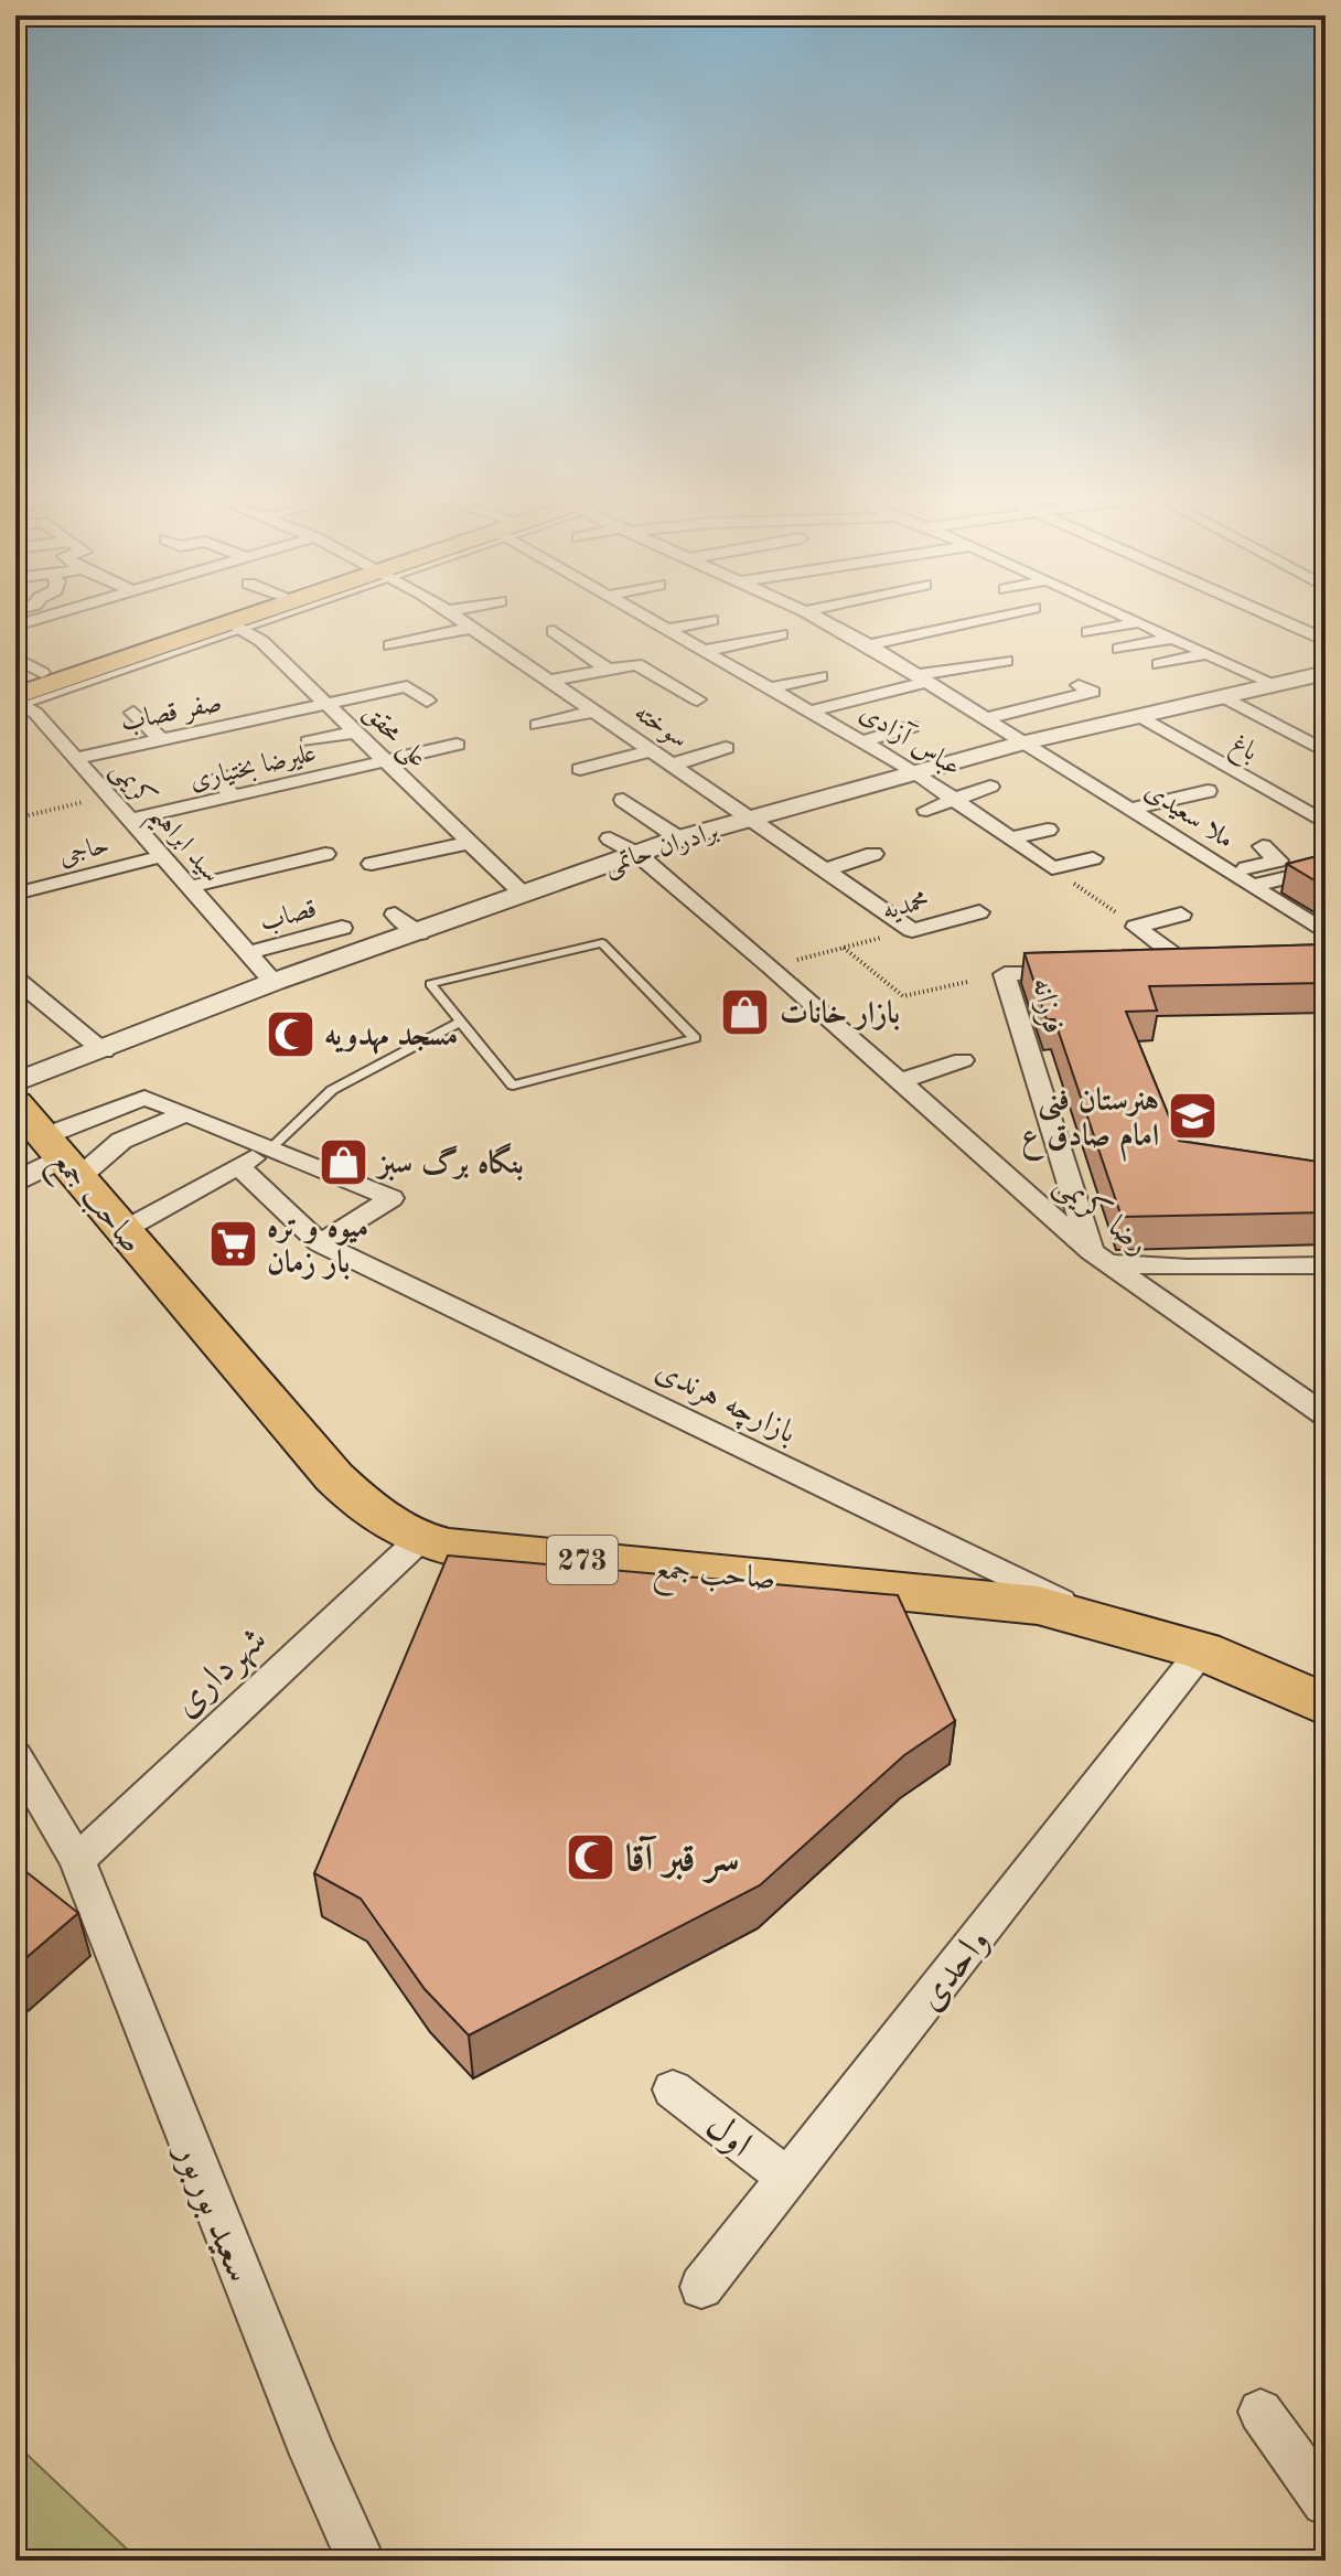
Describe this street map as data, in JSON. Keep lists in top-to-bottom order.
{
  "streets": {
    "main road": ["صاحب جمع", "273"],
    "street": [
      "صفر قصاب",
      "سوخته",
      "علی محقق",
      "عباس آزادی",
      "باغ",
      "علیرضا بختیاری",
      "ملا سعیدی",
      "سید ابراهیم کریمی",
      "برادران حاتمی",
      "حاجی",
      "محمدیه",
      "قصاب",
      "فرزانه",
      "رضا کریمی",
      "بازارچه هرندی",
      "شهرداری",
      "واحدی",
      "اول",
      "سعید بوربور"
    ]
  },
  "crossings": [
    ["صفر قصاب", "علی محقق"],
    ["صفر قصاب", "سید ابراهیم کریمی"],
    ["سوخته", "برادران حاتمی"],
    ["سوخته", "محمدیه"],
    ["علی محقق", "علیرضا بختیاری"],
    ["علی محقق", "برادران حاتمی"],
    ["عباس آزادی", "برادران حاتمی"],
    ["باغ", "برادران حاتمی"],
    ["علیرضا بختیاری", "سید ابراهیم کریمی"],
    ["ملا سعیدی", "برادران حاتمی"],
    ["سید ابراهیم کریمی", "برادران حاتمی"],
    ["سید ابراهیم کریمی", "حاجی"],
    ["سید ابراهیم کریمی", "قصاب"],
    ["برادران حاتمی", "رضا کریمی"],
    ["محمدیه", "رضا کریمی"],
    ["فرزانه", "رضا کریمی"],
    ["صاحب جمع", "بازارچه هرندی"],
    ["صاحب جمع", "شهرداری"],
    ["صاحب جمع", "واحدی"],
    ["شهرداری", "سعید بوربور"],
    ["واحدی", "اول"]
  ],
  "places": {
    "shop": ["بازار خانات", "بنگاه برگ سبز"],
    "mosque": ["مسجد مهدویه", "سر قبر آقا"],
    "school or university": ["هنرستان فنی امام صادق ع"],
    "supermarket": ["میوه و تره بار زمان"]
  }
}
